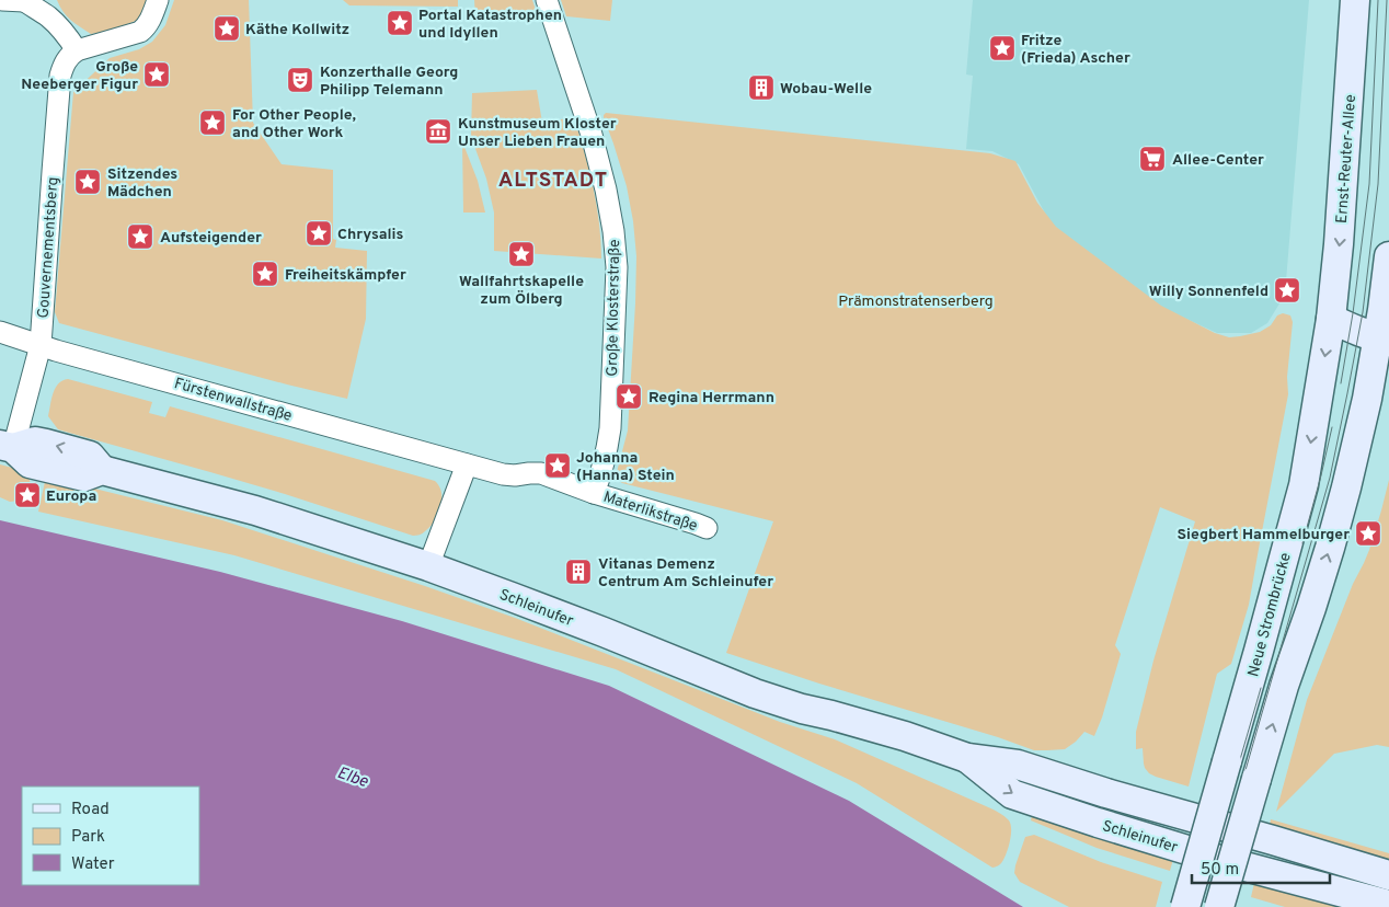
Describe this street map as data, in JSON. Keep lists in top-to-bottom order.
{
  "streets": {
    "main road": ["Ernst-Reuter-Allee", "Schleinufer", "Neue Strombrücke"],
    "street": [
      "Gouvernementsberg",
      "Große Klosterstraße",
      "Fürstenwallstraße",
      "Materlikstraße"
    ]
  },
  "crossings": [
    ["Ernst-Reuter-Allee", "Neue Strombrücke"],
    ["Gouvernementsberg", "Fürstenwallstraße"],
    ["Gouvernementsberg", "Schleinufer"],
    ["Große Klosterstraße", "Fürstenwallstraße"],
    ["Große Klosterstraße", "Materlikstraße"],
    ["Fürstenwallstraße", "Materlikstraße"]
  ],
  "one_way": ["Ernst-Reuter-Allee"],
  "districts": ["ALTSTADT"],
  "water": ["Elbe"],
  "parks": ["Prämonstratenserberg"],
  "places": {
    "place": [
      "Portal Katastrophen und Idyllen",
      "Käthe Kollwitz",
      "Fritze (Frieda) Ascher",
      "Große Neeberger Figur",
      "For Other People, and Other Work",
      "Sitzendes Mädchen",
      "Chrysalis",
      "Aufsteigender",
      "Wallfahrtskapelle zum Ölberg",
      "Freiheitskämpfer",
      "Willy Sonnenfeld",
      "Regina Herrmann",
      "Johanna (Hanna) Stein",
      "Europa",
      "Siegbert Hammelburger"
    ],
    "theatre": ["Konzerthalle Georg Philipp Telemann"],
    "building": ["Wobau-Welle", "Vitanas Demenz Centrum Am Schleinufer"],
    "museum": ["Kunstmuseum Kloster Unser Lieben Frauen"],
    "supermarket": ["Allee-Center"]
  },
  "legend": ["Road", "Park", "Water"],
  "scale_bar": "50 m"
}
